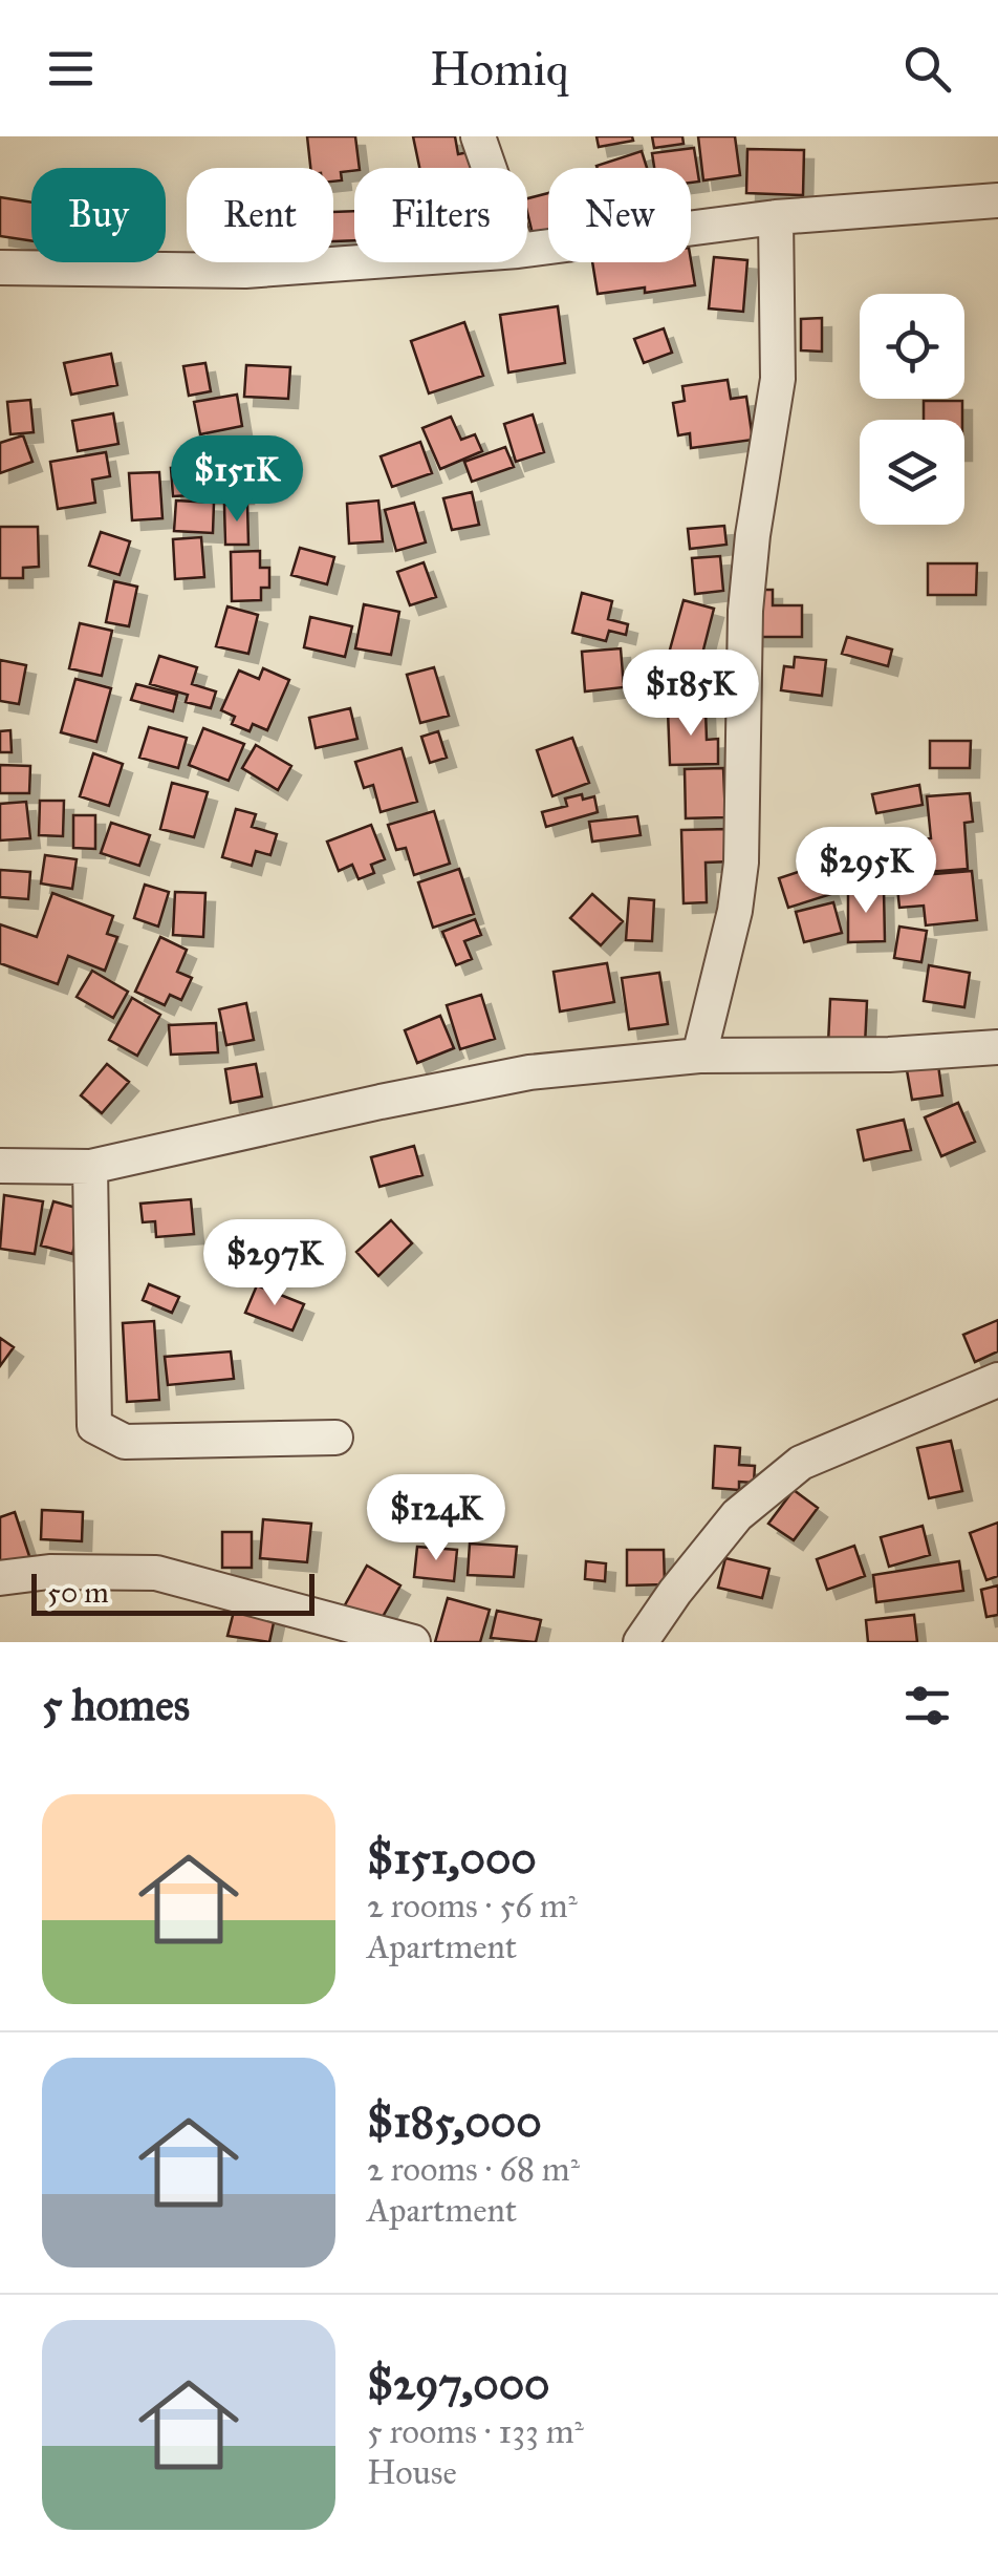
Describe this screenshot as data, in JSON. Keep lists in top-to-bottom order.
{
  "scale_bar": "50 m",
  "page": {
    "header": "Homiq",
    "chip": [
      "Buy",
      "Rent",
      "Filters",
      "New"
    ],
    "price": [
      "$151K",
      "$185K",
      "$295K",
      "$297K",
      "$124K"
    ],
    "scale": "50 m",
    "heading": "5 homes",
    "list": [
      {
        "name": "$151,000",
        "note": "2 rooms · 56 m² · Apartment"
      },
      {
        "name": "$185,000",
        "note": "2 rooms · 68 m² · Apartment"
      },
      {
        "name": "$297,000",
        "note": "5 rooms · 133 m² · House"
      }
    ]
  }
}
